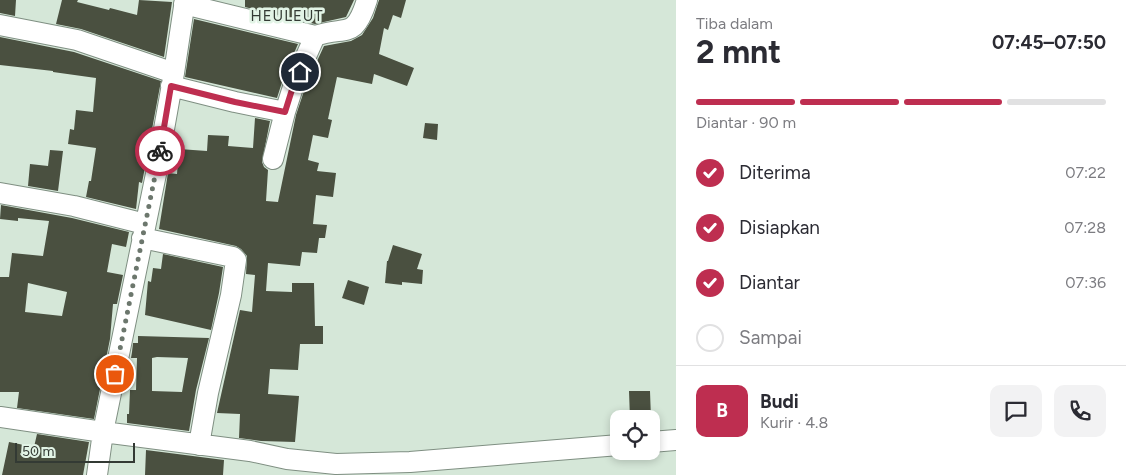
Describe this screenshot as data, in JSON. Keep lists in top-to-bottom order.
{
  "districts": ["HEULEUT"],
  "scale_bar": "50 m",
  "page": {
    "heading": ["2 mnt", "Tiba dalam", "07:45–07:50"],
    "panel": ["Budi", "Kurir · 4.8"],
    "bar": "Diantar · 90 m",
    "list": [
      ["Diterima", "07:22"],
      ["Disiapkan", "07:28"],
      ["Diantar", "07:36"],
      "Sampai"
    ],
    "round": "B",
    "scale": "50 m"
  }
}
